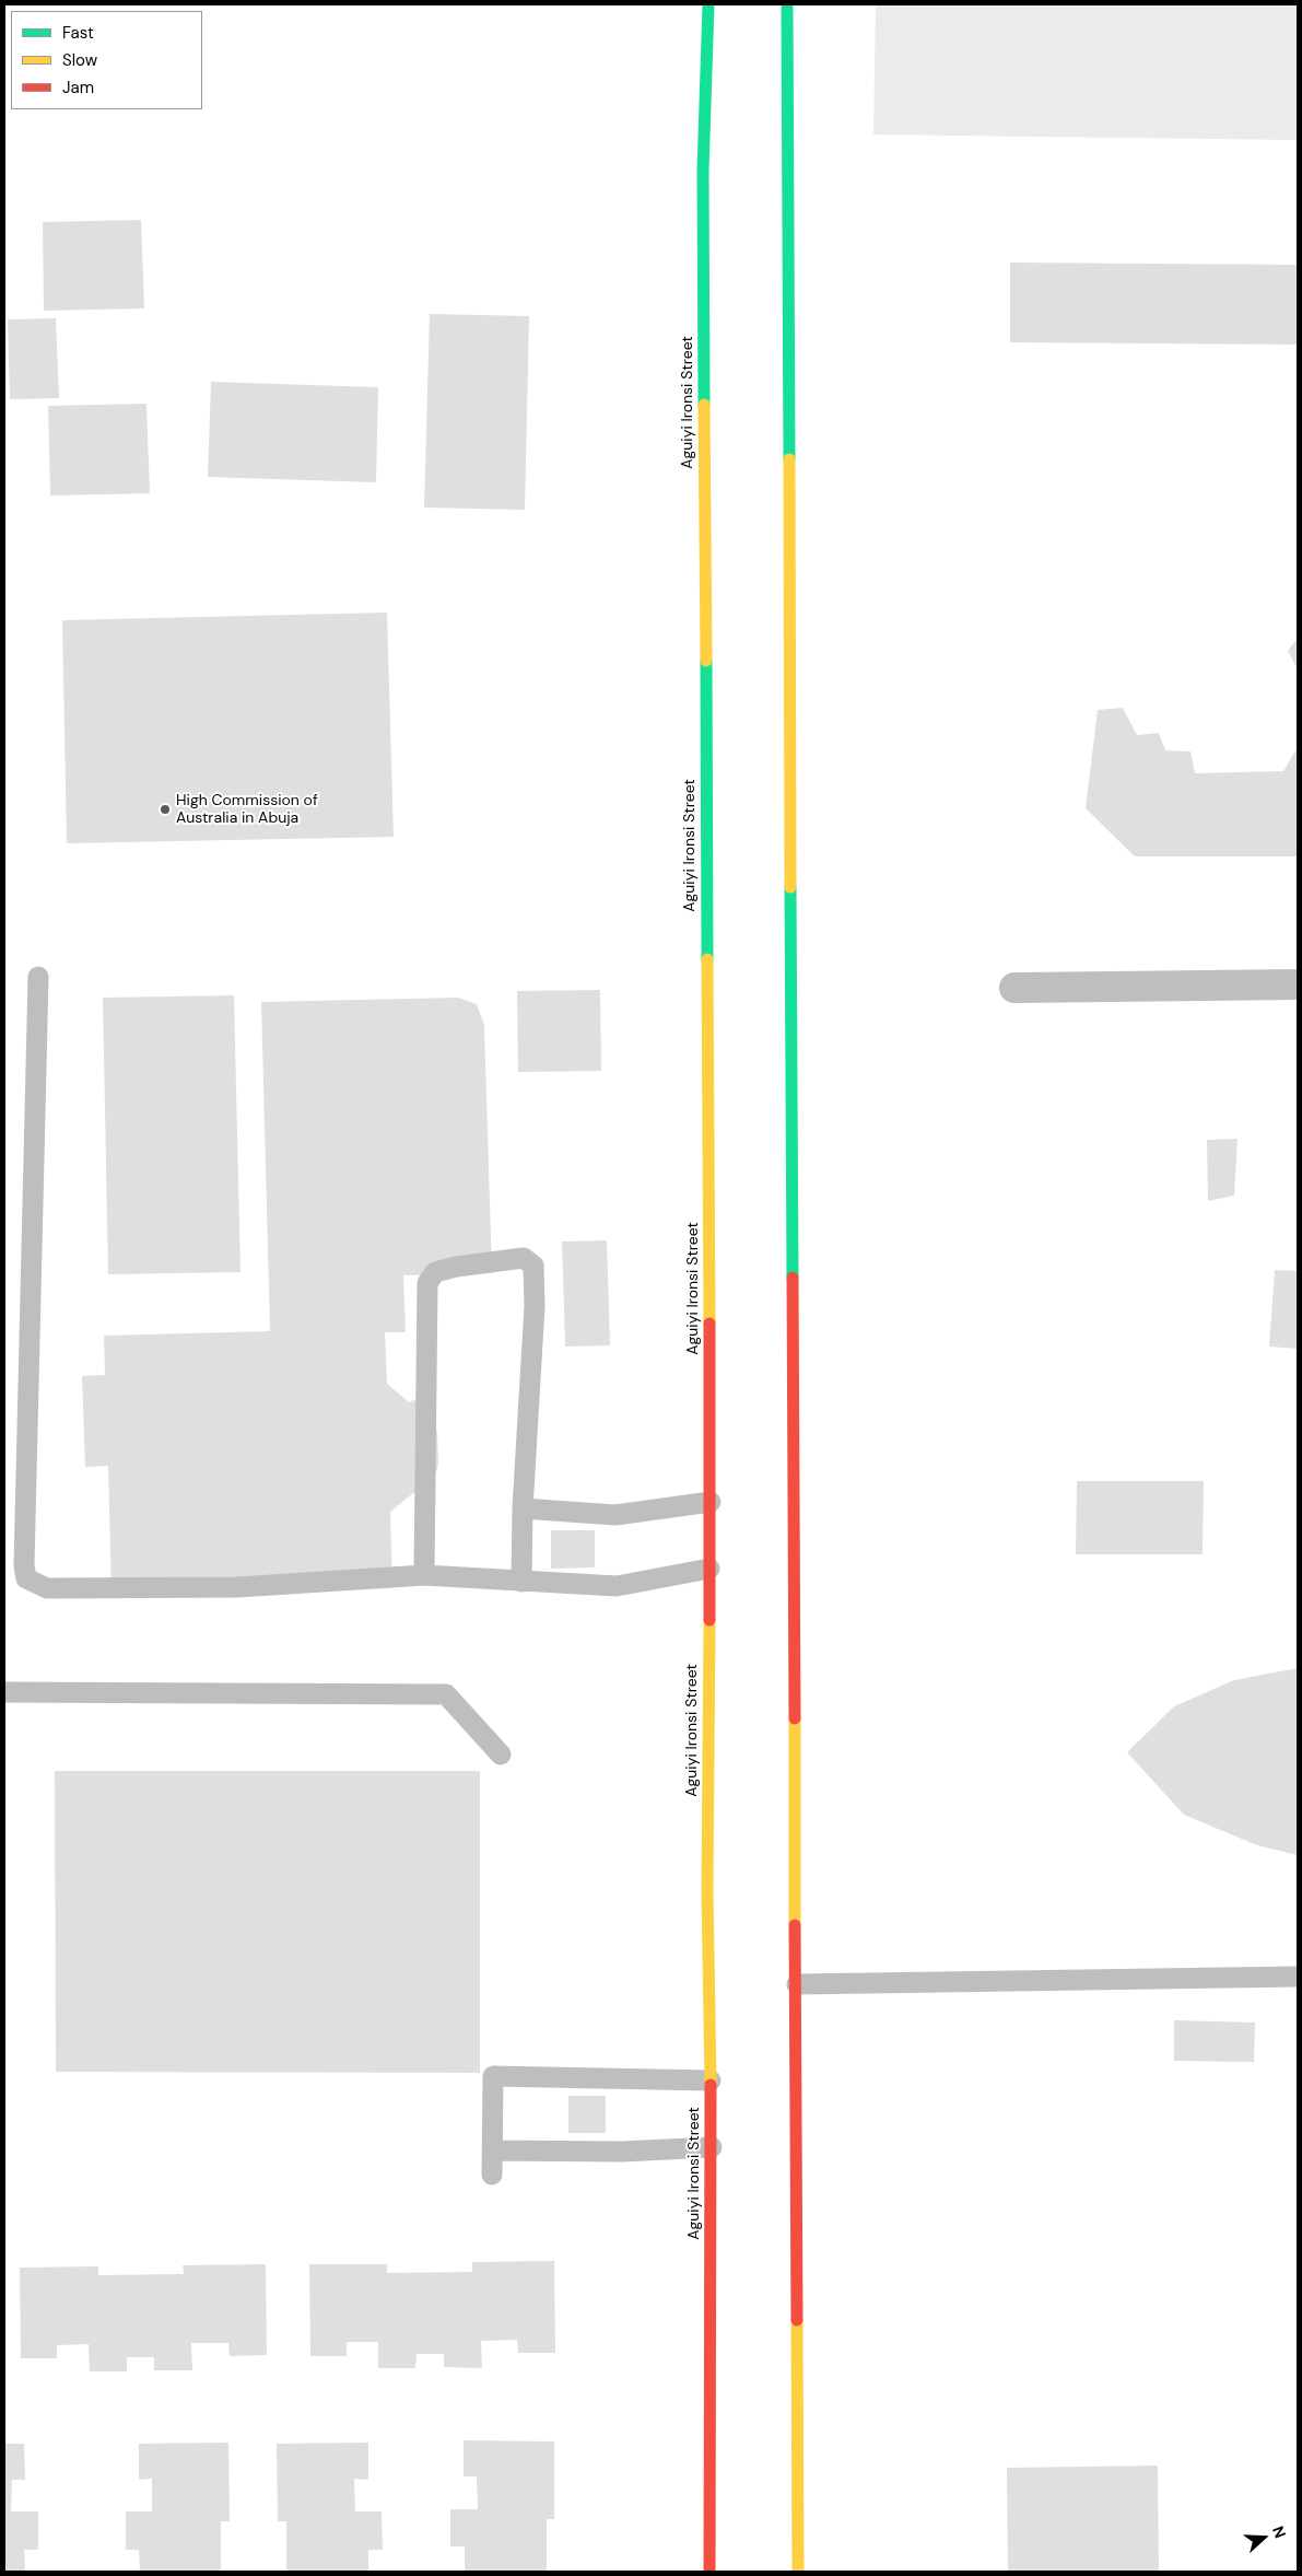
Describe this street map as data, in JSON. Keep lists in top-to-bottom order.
{
  "streets": {
    "main road": ["Aguiyi Ironsi Street"]
  },
  "places": ["High Commission of Australia in Abuja"],
  "legend": ["Fast", "Slow", "Jam"],
  "north": "right"
}
